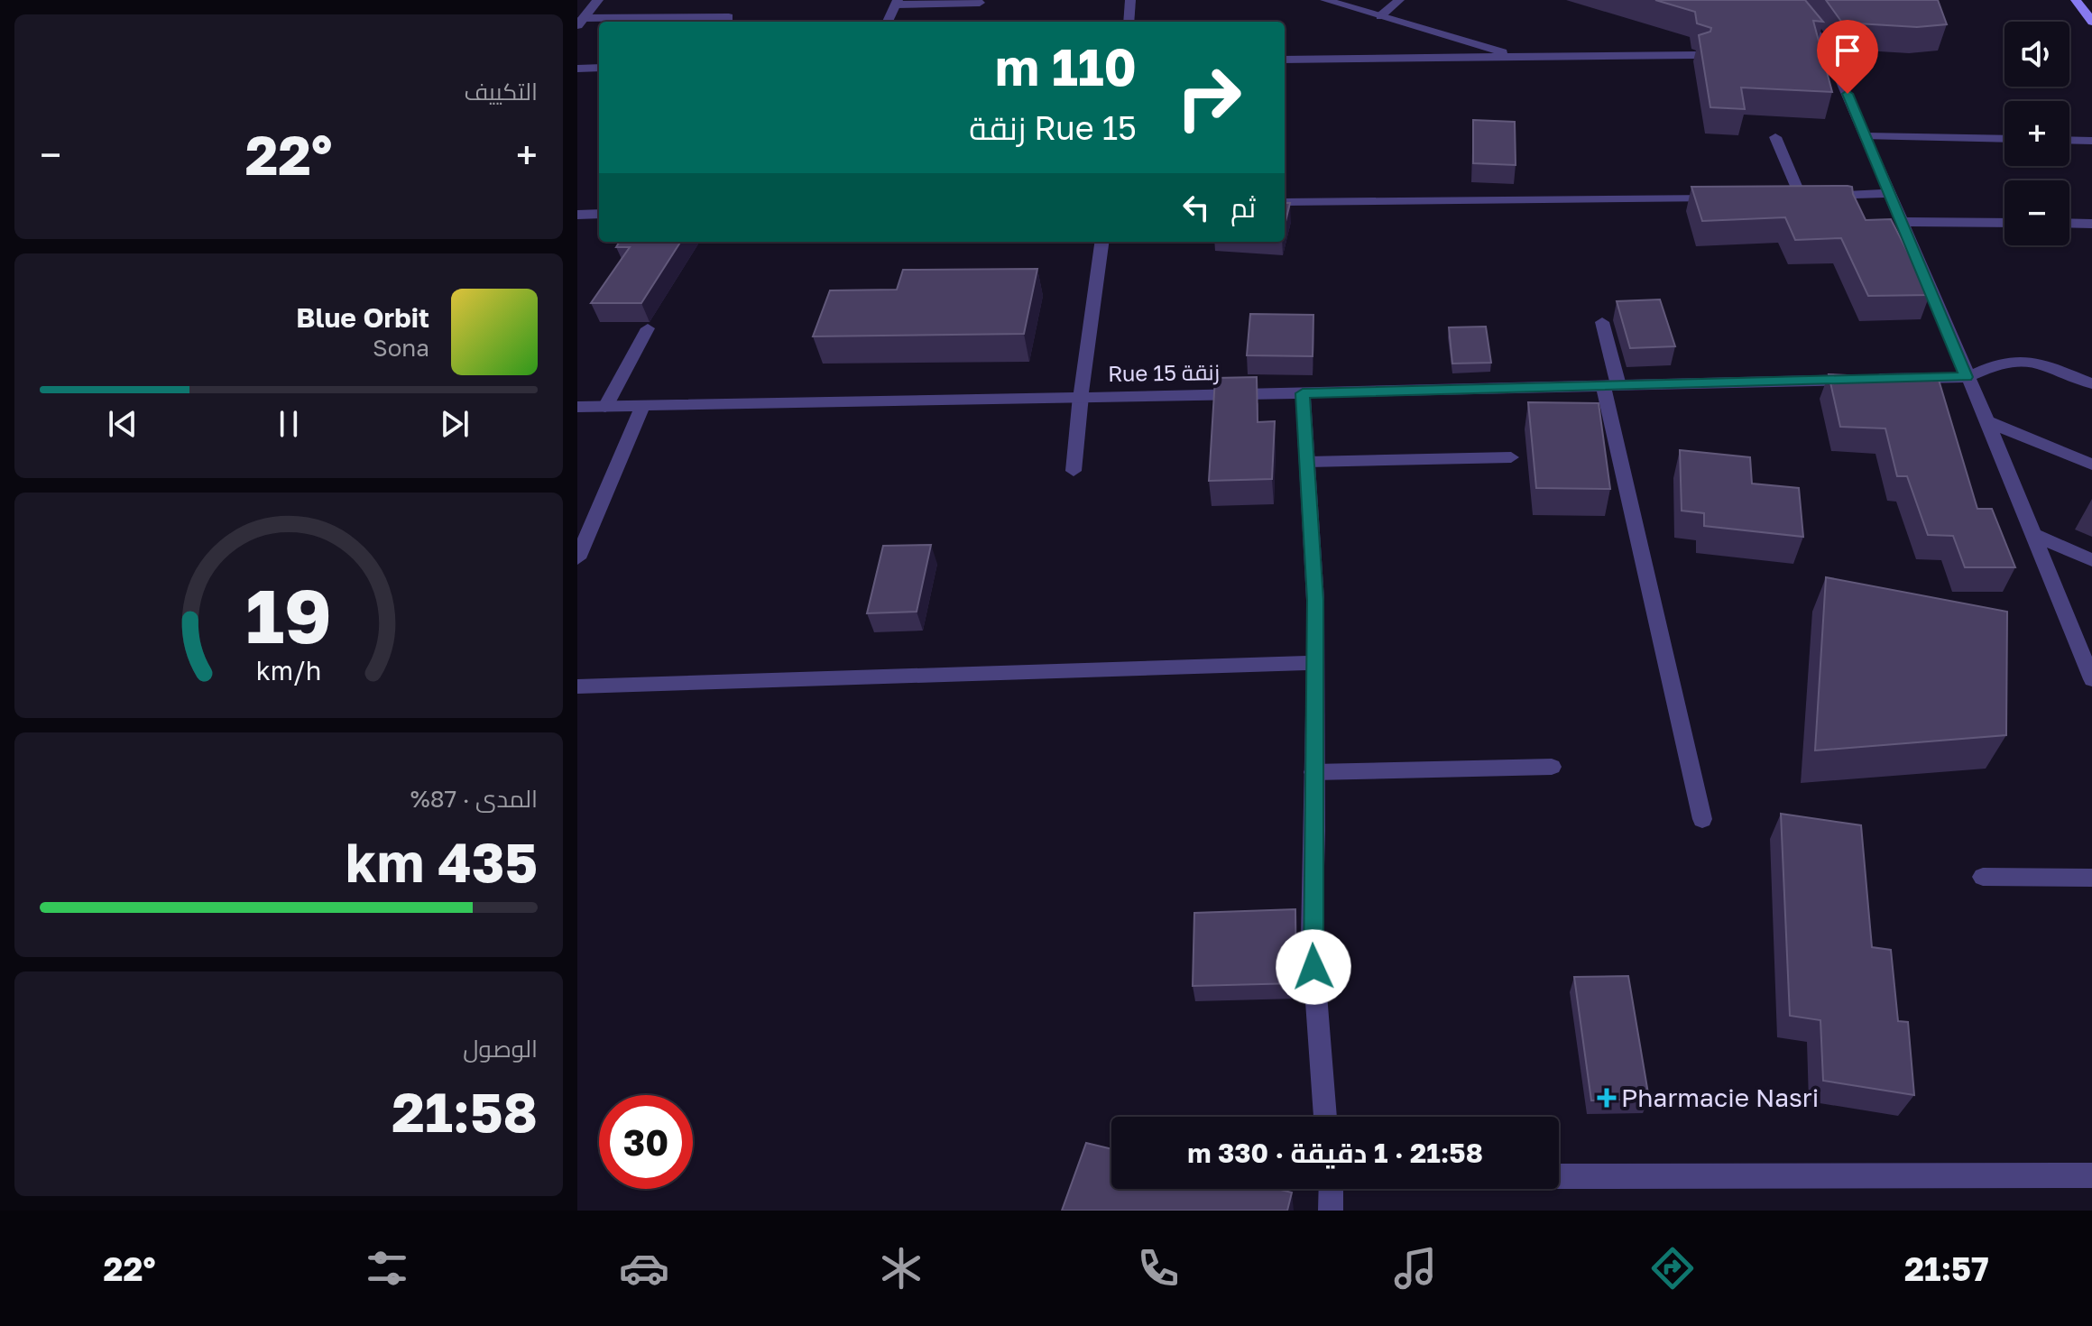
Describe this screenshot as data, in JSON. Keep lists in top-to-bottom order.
{
  "streets": {
    "street": ["Rue 15 زنقة"]
  },
  "places": {
    "health": ["Pharmacie Nasri"]
  },
  "page": {
    "tile": [
      "التكييف",
      ["المدى · 87%", "435 km"],
      ["الوصول", "21:58"]
    ],
    "map_buttons": ["+", "−"],
    "turn": ["110 m", "Rue 15 زنقة"],
    "heat": ["−", "22°", "+"],
    "then": "ثم",
    "song": ["Blue Orbit", "Sona"],
    "limit": "30",
    "trip": "21:58 · 1 دقيقة · 330 m",
    "tabs": ["21:57", "22°"],
    "gauge": ["19", "km/h"]
  }
}
